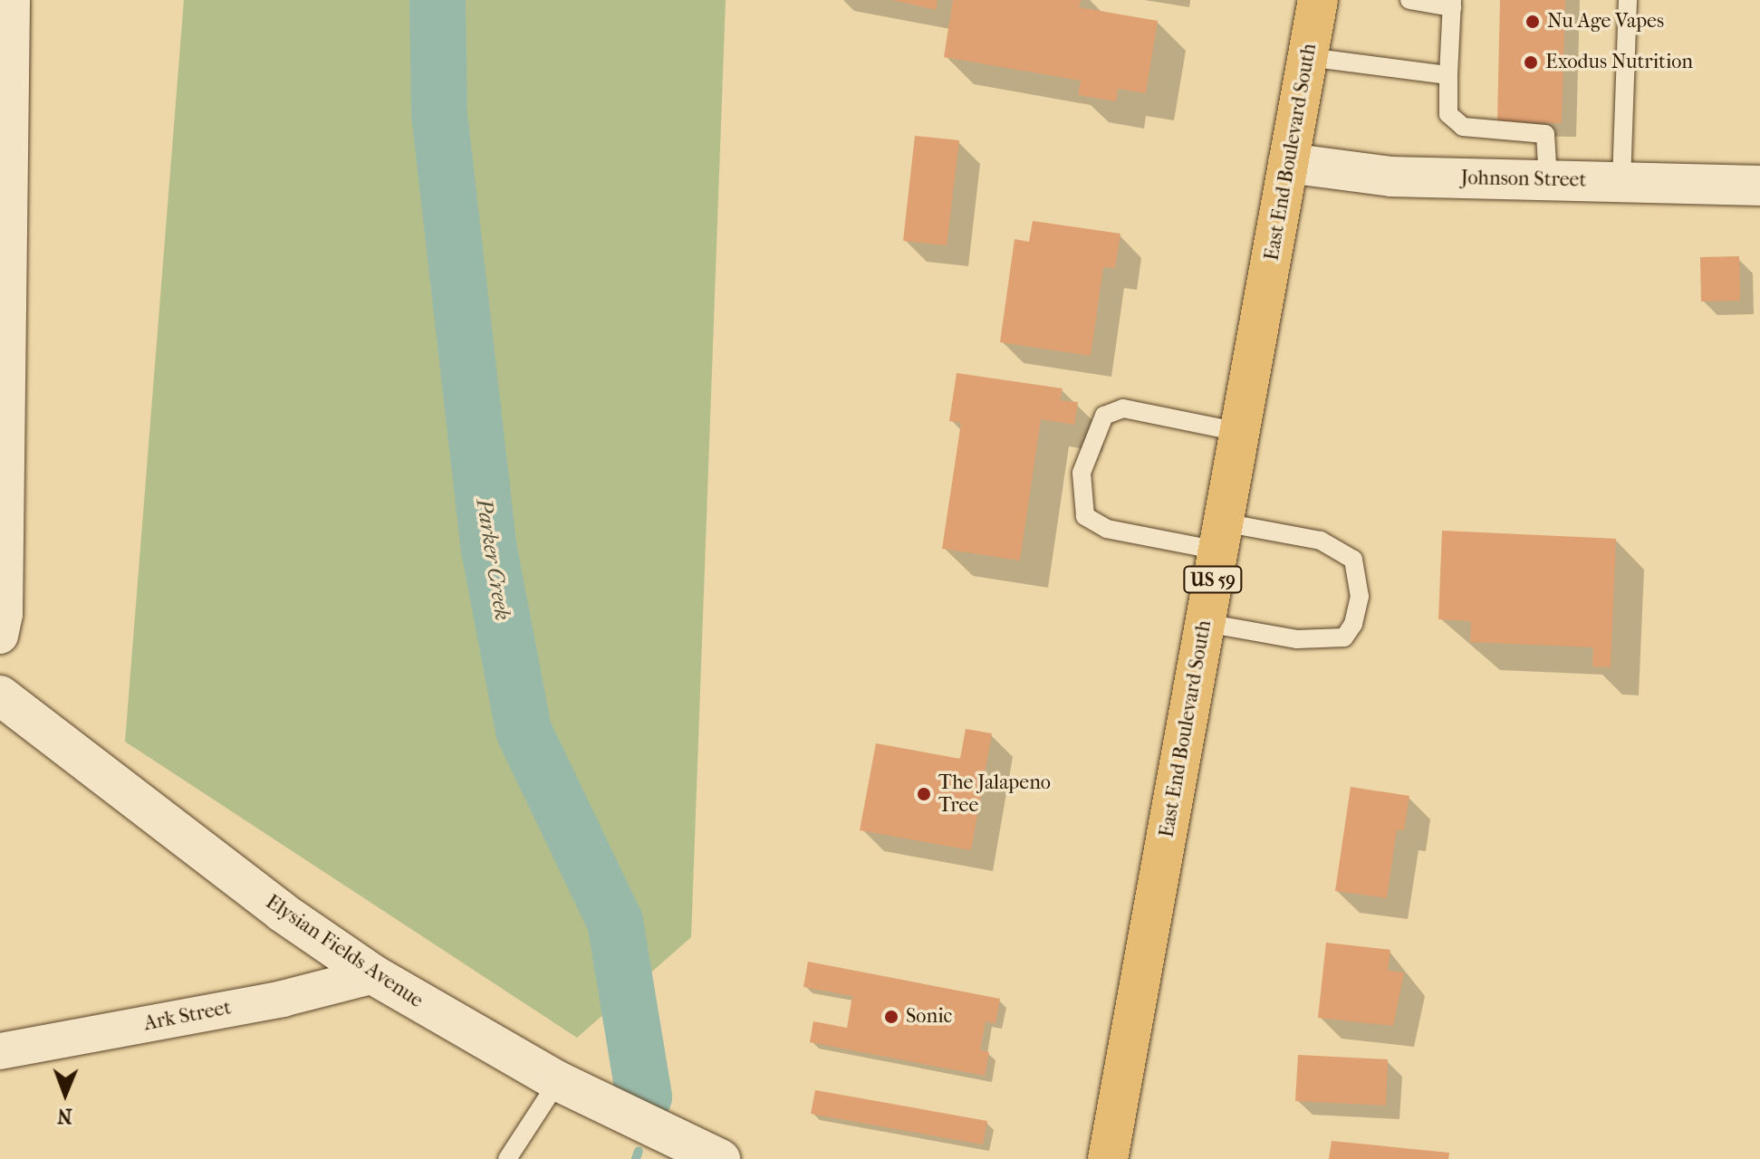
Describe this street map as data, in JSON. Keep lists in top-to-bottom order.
{
  "streets": {
    "highway": ["East End Boulevard South", "US 59"],
    "street": ["Johnson Street", "Elysian Fields Avenue", "Ark Street"]
  },
  "crossings": [
    ["East End Boulevard South", "Johnson Street"],
    ["Elysian Fields Avenue", "Ark Street"]
  ],
  "water": ["Parker Creek"],
  "places": [
    "Nu Age Vapes",
    "Exodus Nutrition",
    "The Jalapeno Tree",
    "Sonic"
  ],
  "north": "bottom"
}
